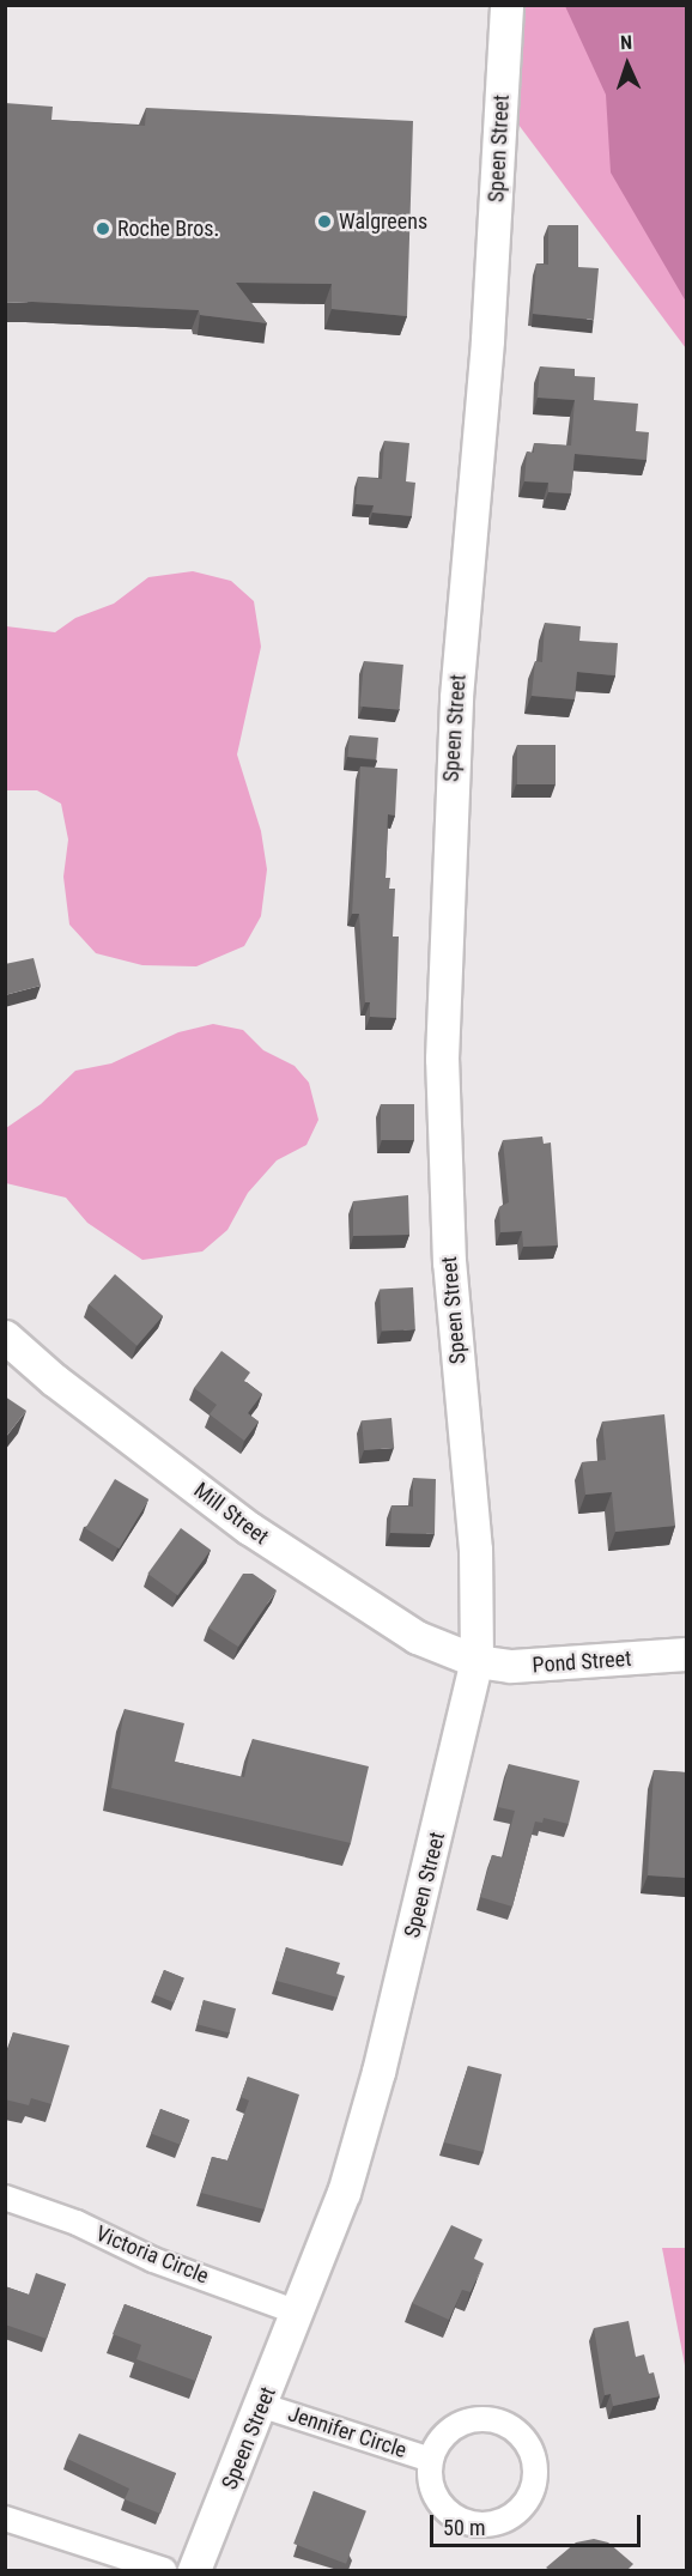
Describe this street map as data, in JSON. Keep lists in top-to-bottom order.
{
  "streets": {
    "street": [
      "Speen Street",
      "Mill Street",
      "Pond Street",
      "Victoria Circle",
      "Jennifer Circle"
    ]
  },
  "crossings": [
    ["Speen Street", "Mill Street"],
    ["Speen Street", "Pond Street"],
    ["Speen Street", "Victoria Circle"],
    ["Speen Street", "Jennifer Circle"],
    ["Mill Street", "Pond Street"]
  ],
  "places": ["Walgreens", "Roche Bros."],
  "scale_bar": "50 m",
  "north": "top"
}
